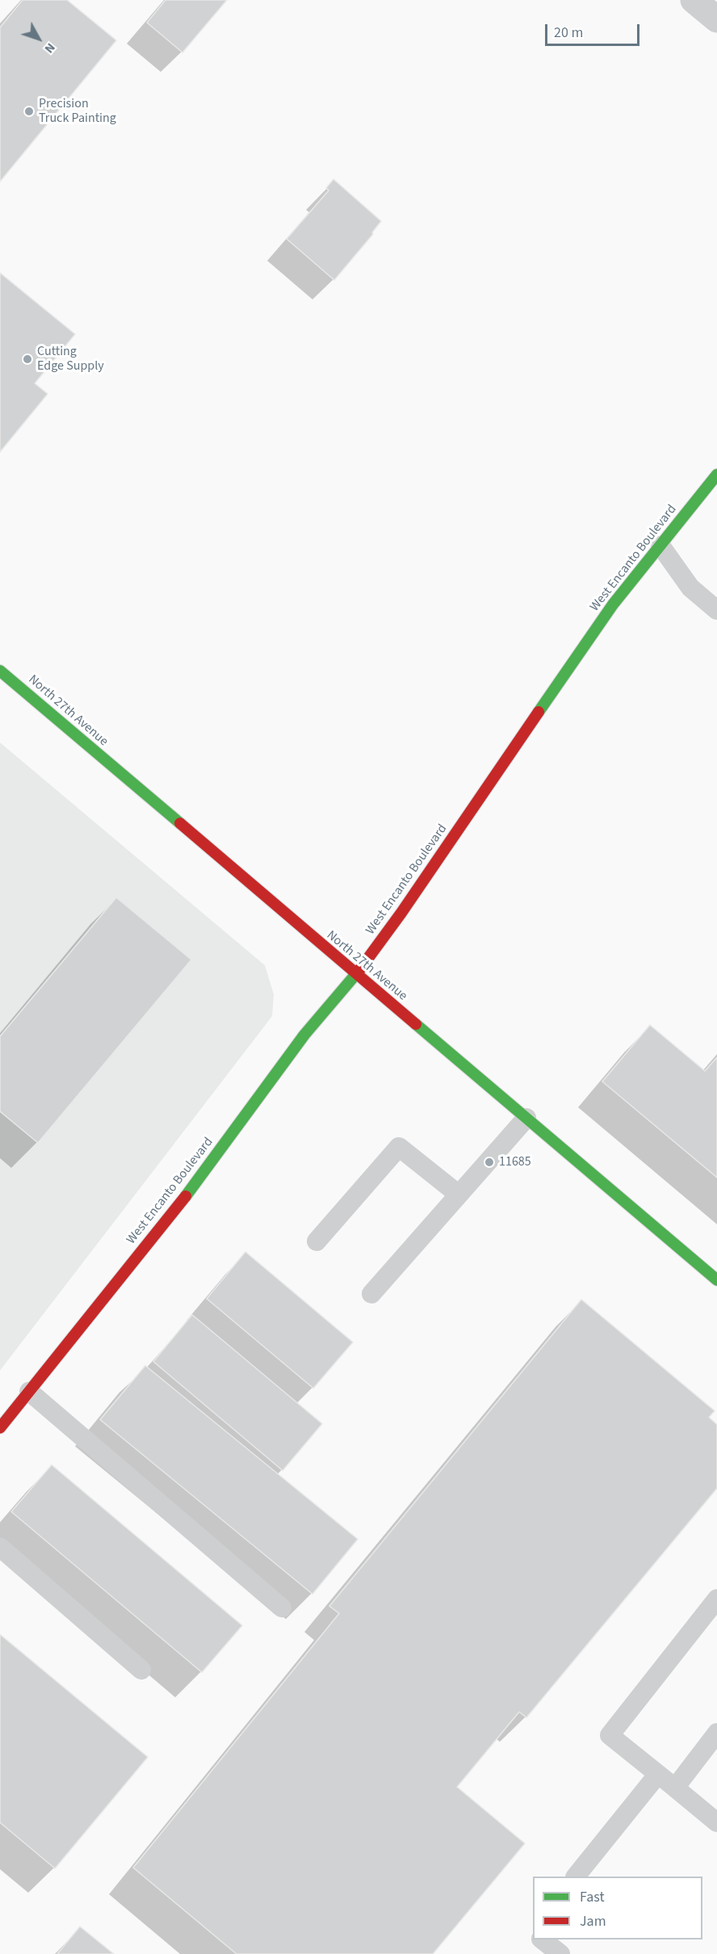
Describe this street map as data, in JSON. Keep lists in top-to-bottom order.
{
  "streets": {
    "street": ["West Encanto Boulevard", "North 27th Avenue"]
  },
  "crossings": [
    ["West Encanto Boulevard", "North 27th Avenue"]
  ],
  "places": ["Precision Truck Painting", "Cutting Edge Supply", "11685"],
  "legend": ["Fast", "Jam"],
  "scale_bar": "20 m",
  "north": "bottom right"
}
